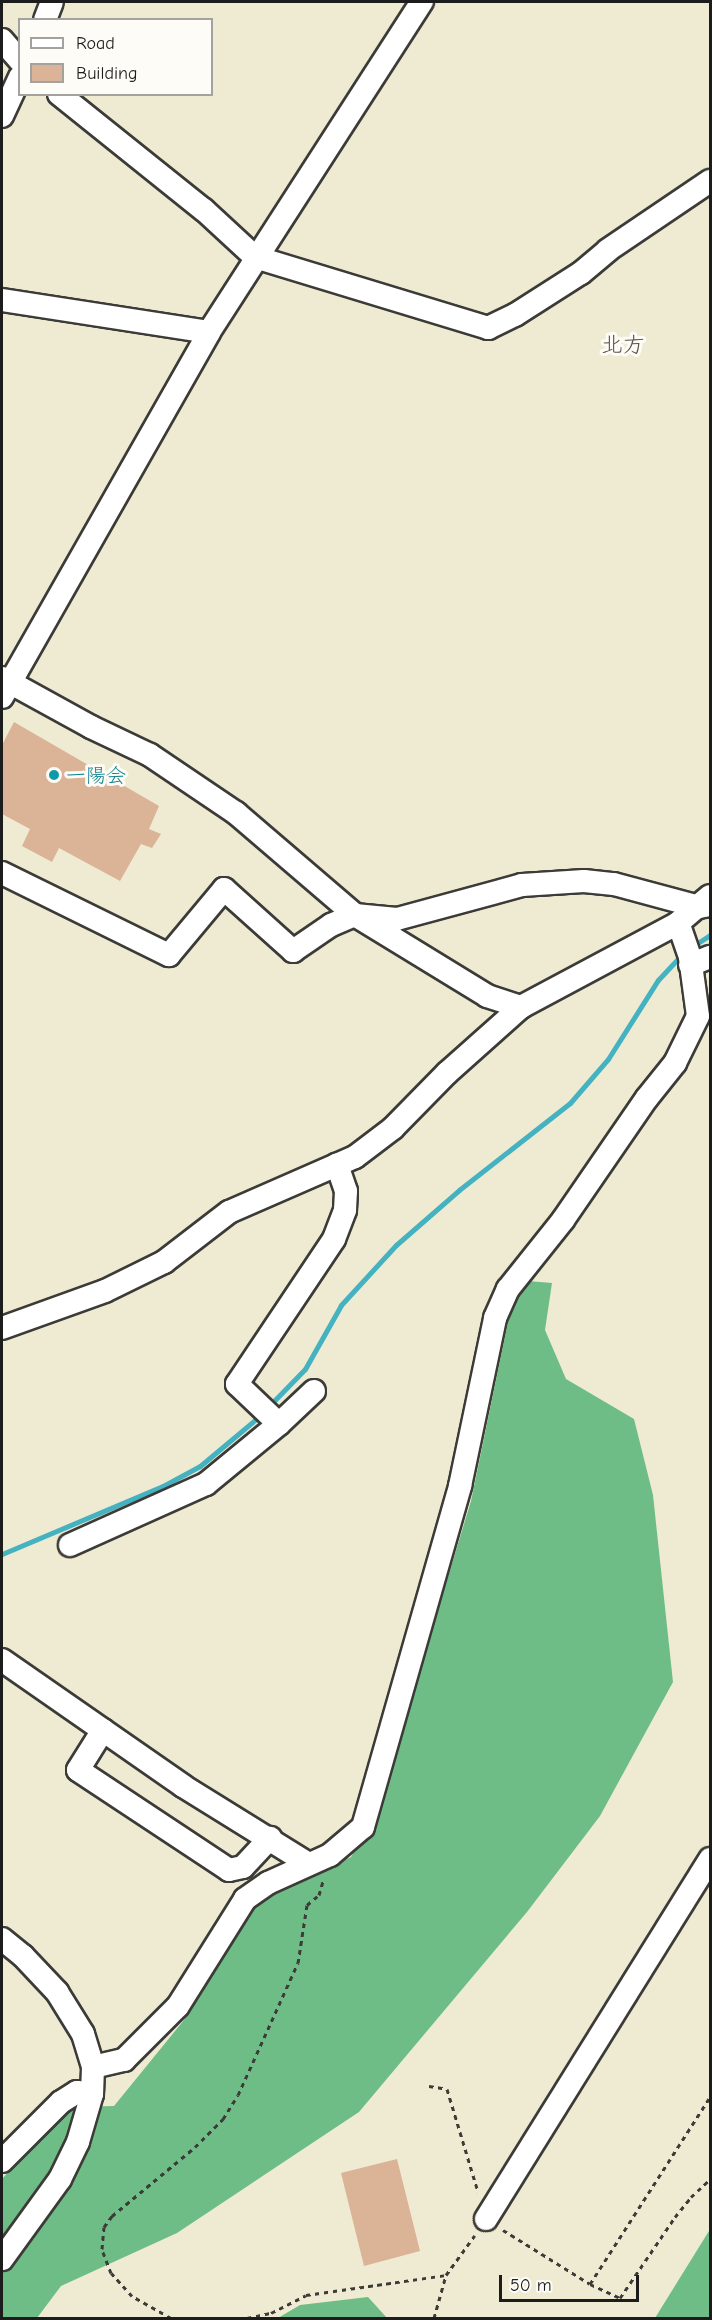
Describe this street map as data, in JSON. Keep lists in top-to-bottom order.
{
  "districts": ["北方"],
  "places": ["一陽会"],
  "legend": ["Road", "Building"],
  "scale_bar": "50 m"
}
